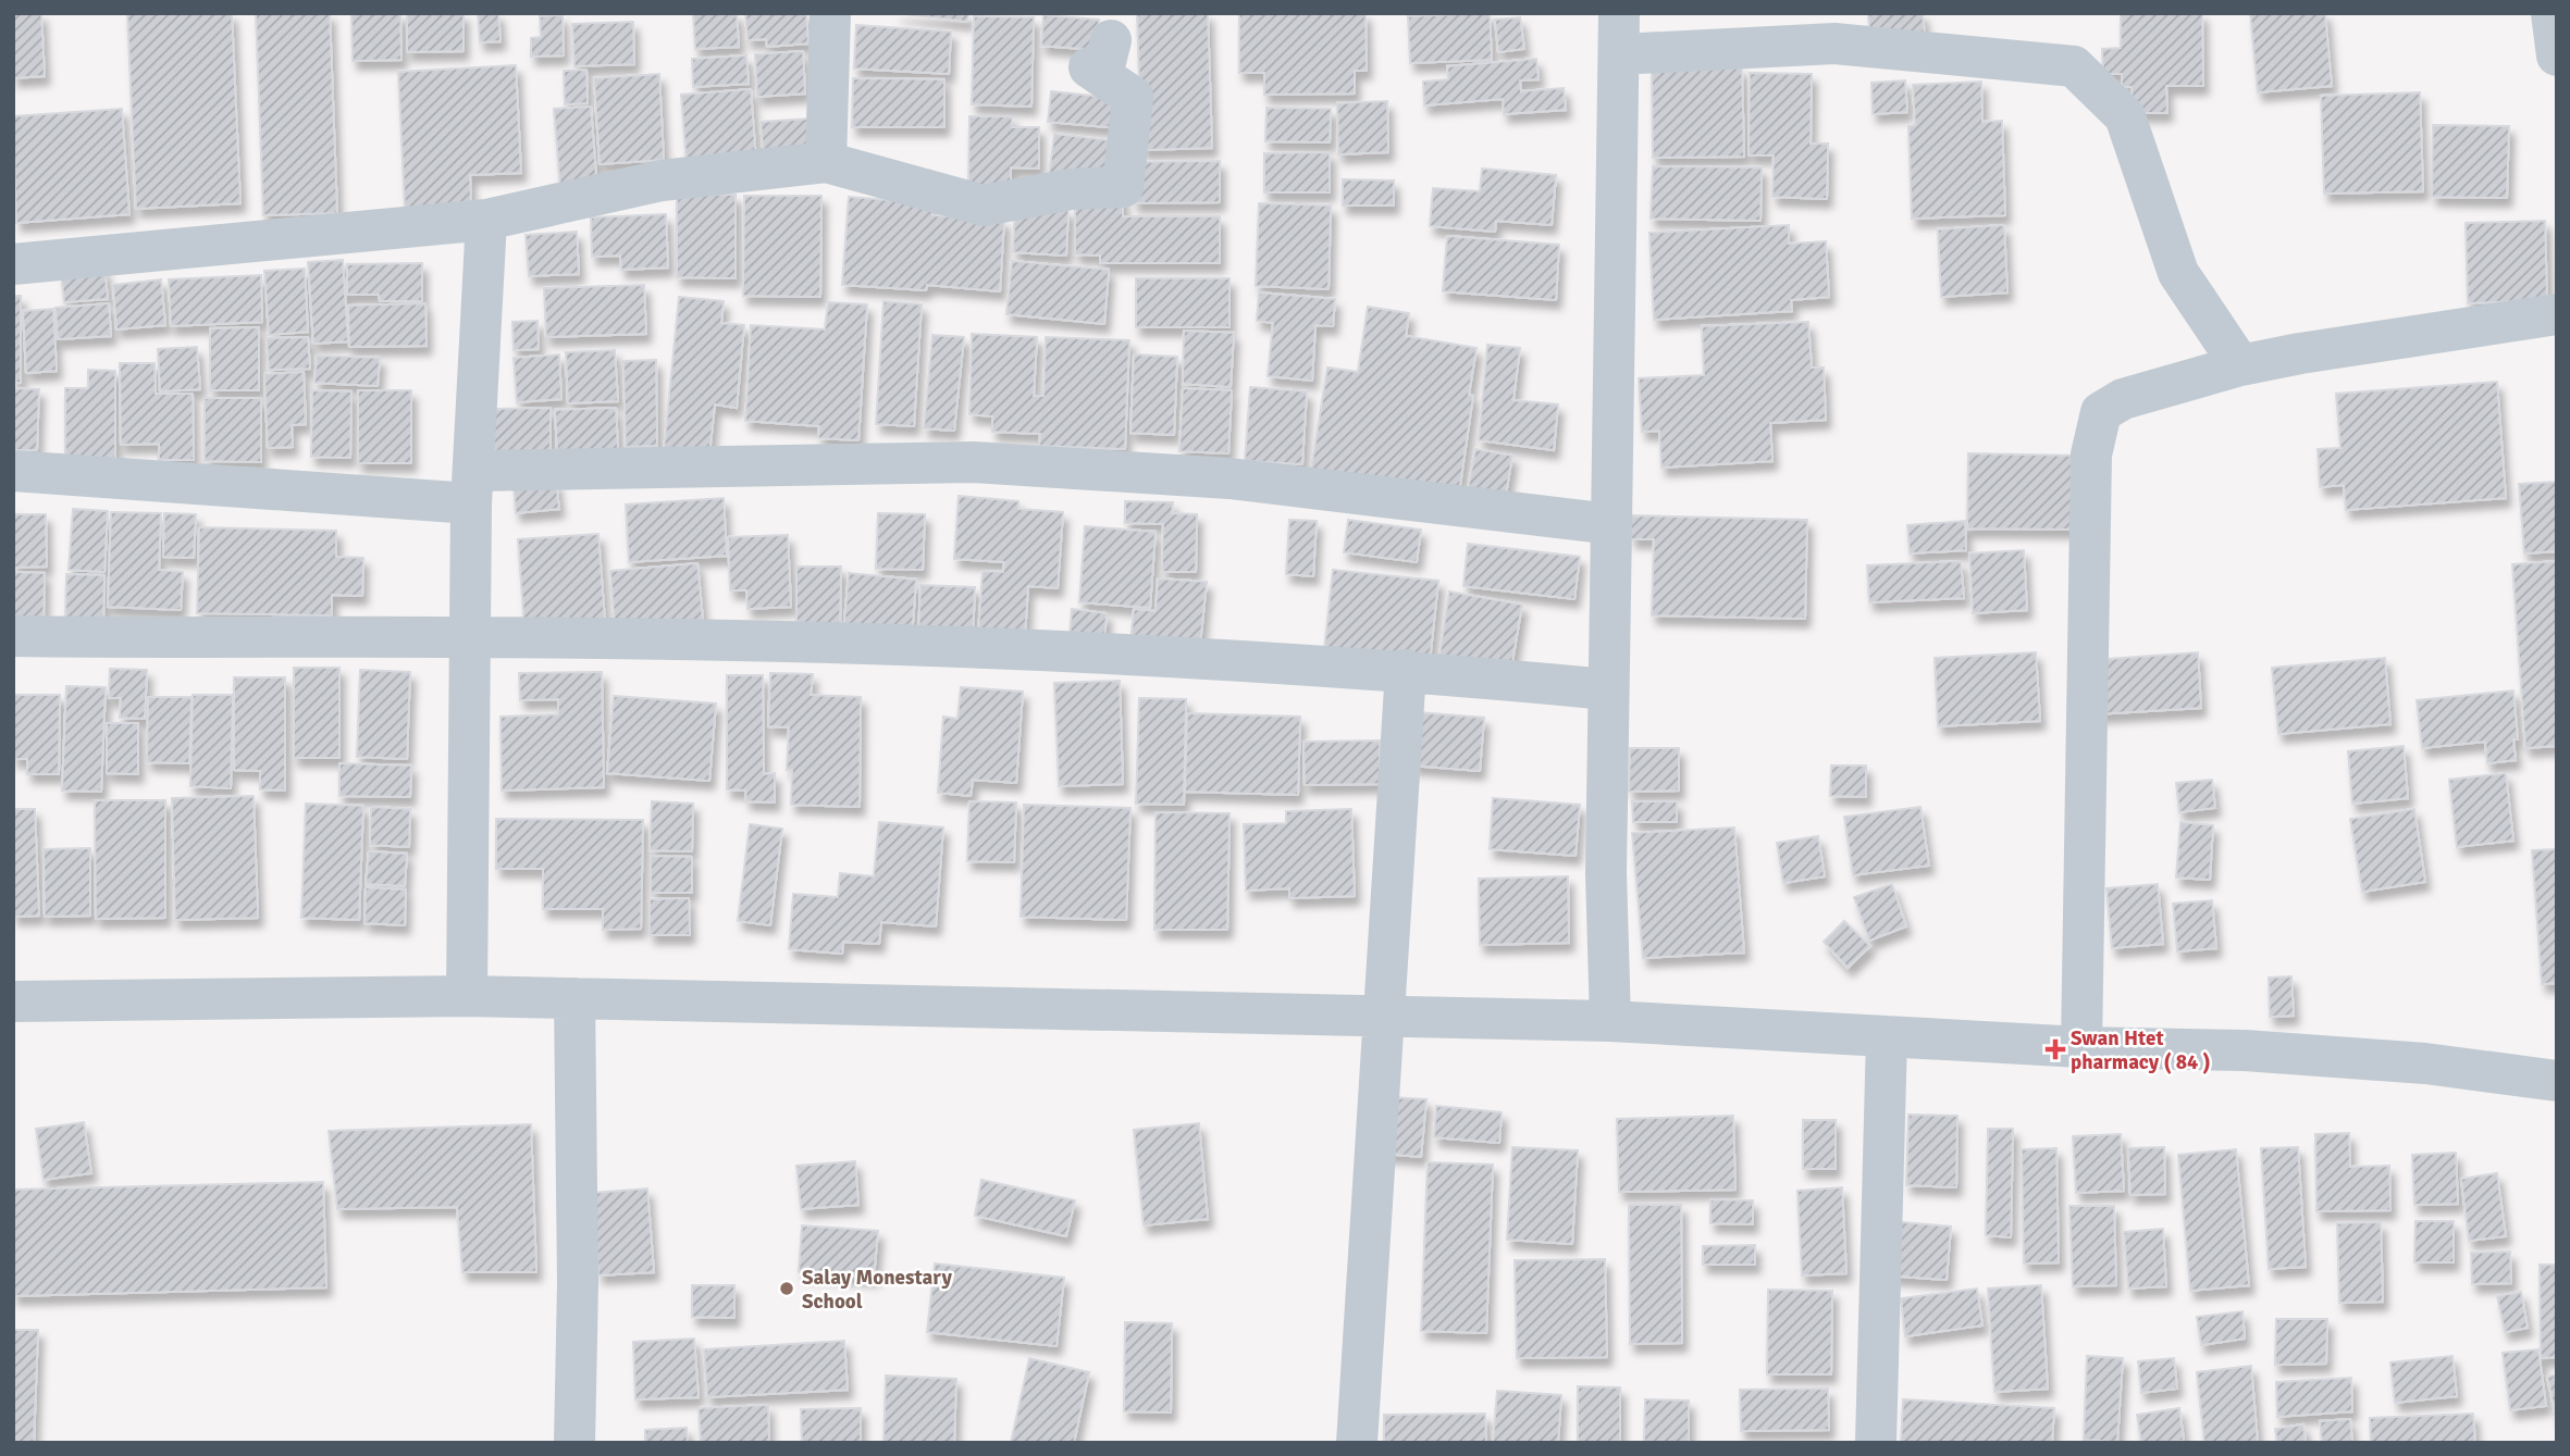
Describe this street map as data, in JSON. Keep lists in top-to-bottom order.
{
  "places": {
    "health": ["Swan Htet pharmacy ( 84 )"],
    "other": ["Salay Monestary School"]
  }
}
